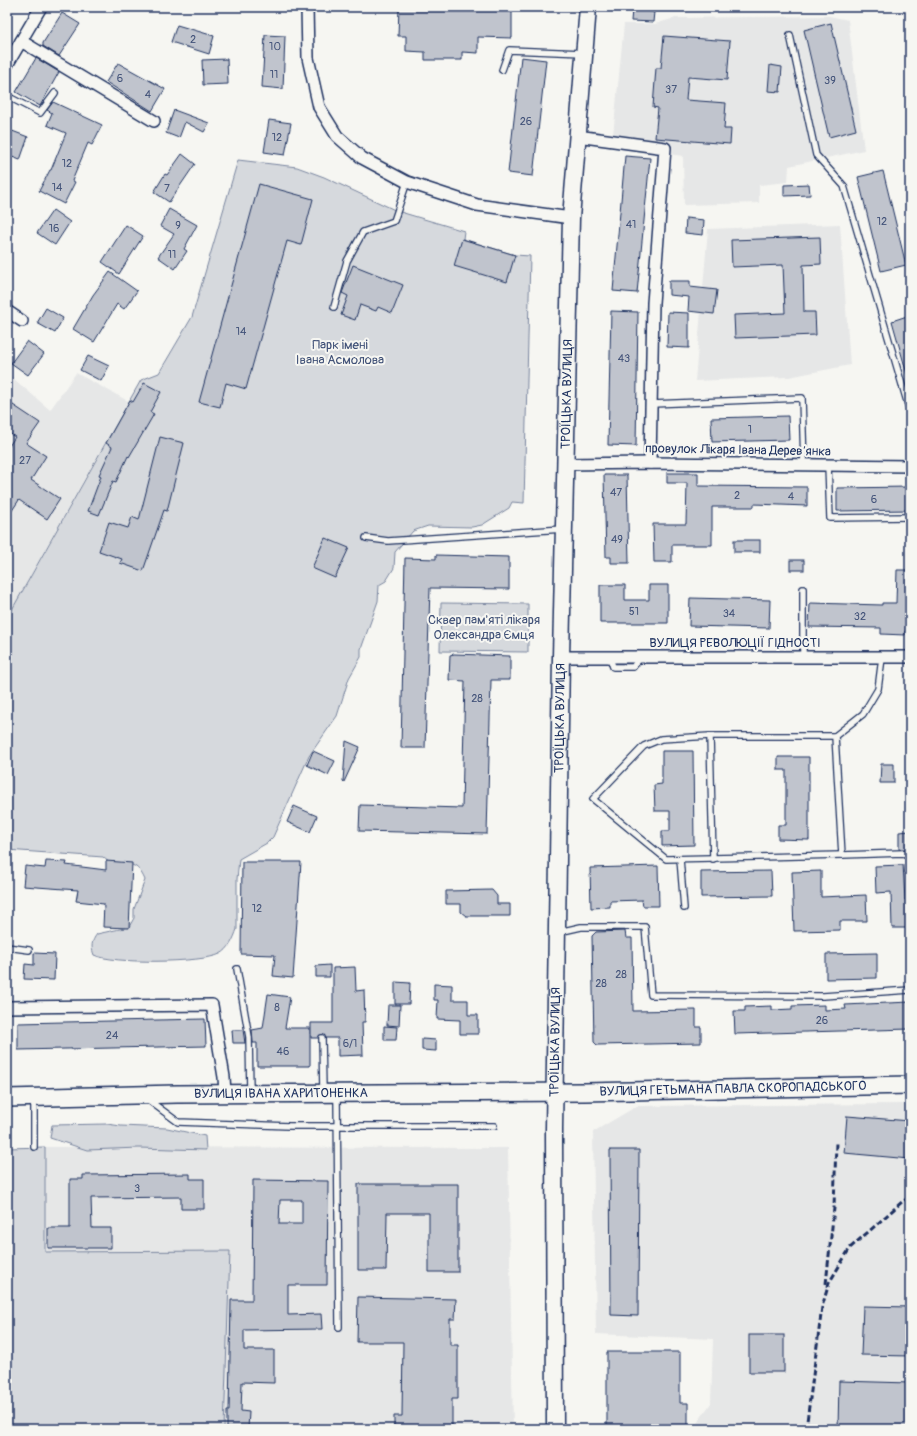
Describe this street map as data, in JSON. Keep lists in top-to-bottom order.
{
  "streets": {
    "main road": ["ТРОЇЦЬКА ВУЛИЦЯ", "ВУЛИЦЯ ГЕТЬМАНА ПАВЛА СКОРОПАДСЬКОГО", "ВУЛИЦЯ ІВАНА ХАРИТОНЕНКА"],
    "street": ["провулок Лікаря Івана Деревʼянка", "ВУЛИЦЯ РЕВОЛЮЦІЇ ГІДНОСТІ"]
  },
  "crossings": [
    ["ТРОЇЦЬКА ВУЛИЦЯ", "провулок Лікаря Івана Деревʼянка"],
    ["ТРОЇЦЬКА ВУЛИЦЯ", "ВУЛИЦЯ РЕВОЛЮЦІЇ ГІДНОСТІ"],
    ["ТРОЇЦЬКА ВУЛИЦЯ", "ВУЛИЦЯ ГЕТЬМАНА ПАВЛА СКОРОПАДСЬКОГО"],
    ["ТРОЇЦЬКА ВУЛИЦЯ", "ВУЛИЦЯ ІВАНА ХАРИТОНЕНКА"],
    ["ВУЛИЦЯ ГЕТЬМАНА ПАВЛА СКОРОПАДСЬКОГО", "ВУЛИЦЯ ІВАНА ХАРИТОНЕНКА"]
  ],
  "parks": ["Парк імені Івана Асмолова", "Сквер пам'яті лікаря Олександра Ємця"],
  "house_numbers": [
    "2",
    "10",
    "11",
    "6",
    "39",
    "37",
    "4",
    "26",
    "12",
    "12",
    "14",
    "7",
    "12",
    "41",
    "9",
    "16",
    "11",
    "14",
    "43",
    "1",
    "27",
    "47",
    "2",
    "4",
    "6",
    "49",
    "51",
    "34",
    "32",
    "28",
    "12",
    "28",
    "28",
    "8",
    "26",
    "24",
    "6/1",
    "46",
    "3"
  ]
}
